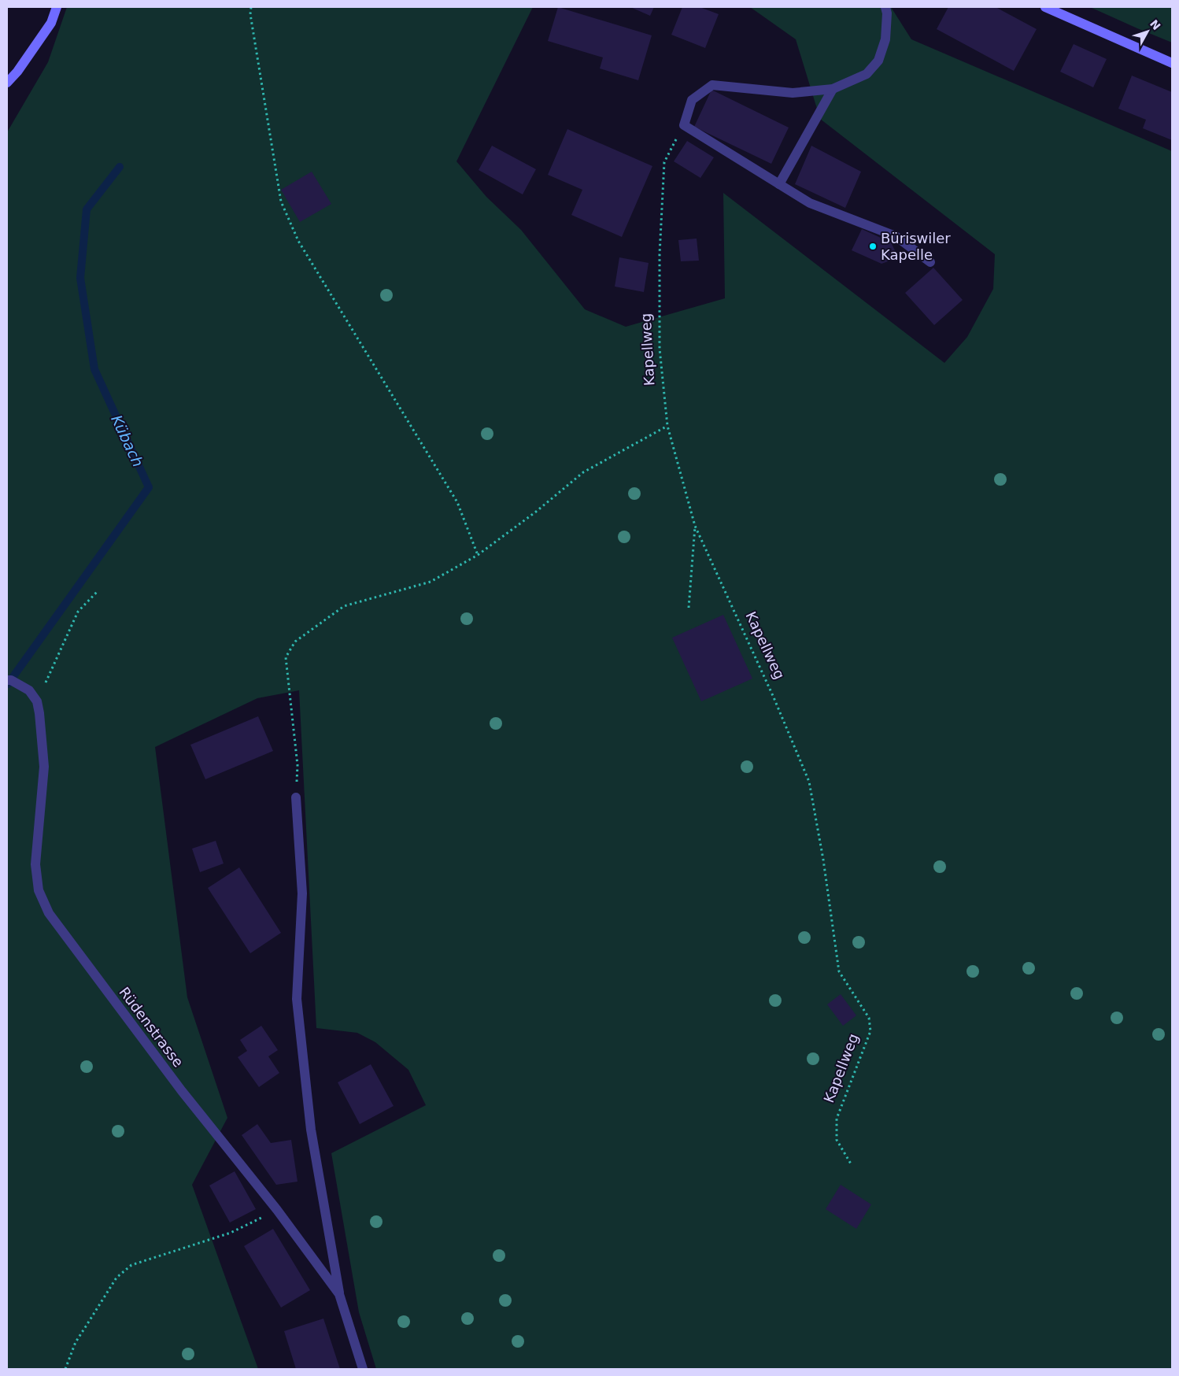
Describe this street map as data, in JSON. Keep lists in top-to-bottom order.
{
  "streets": {
    "street": ["Rüdenstrasse"],
    "path": ["Kapellweg"]
  },
  "water": ["Kübach"],
  "places": ["Büriswiler Kapelle"],
  "north": "top right"
}
